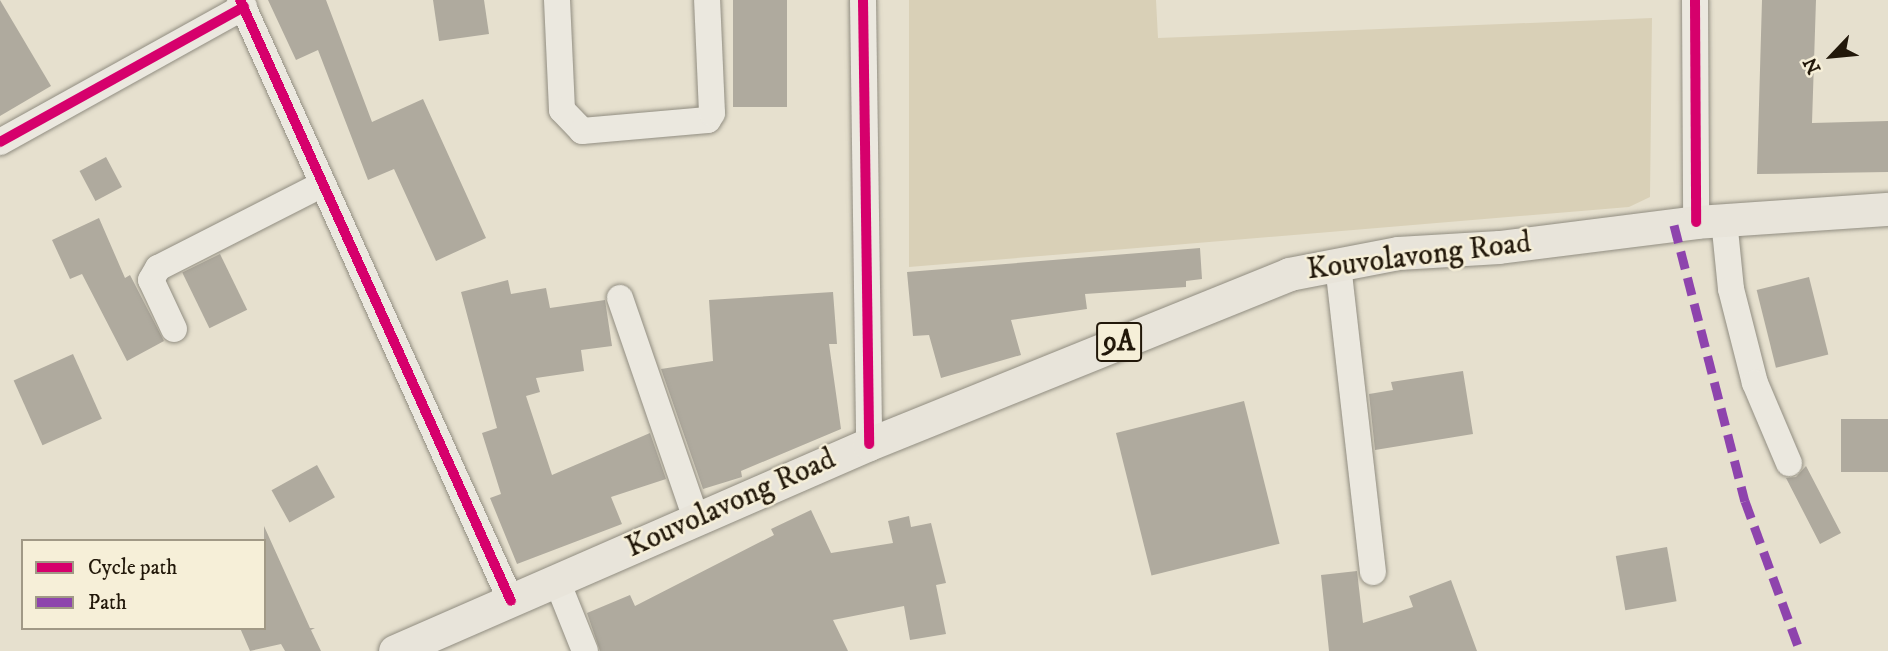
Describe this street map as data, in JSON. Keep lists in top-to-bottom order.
{
  "streets": {
    "main road": ["Kouvolavong Road", "9A"]
  },
  "legend": ["Cycle path", "Path"],
  "north": "bottom left"
}
